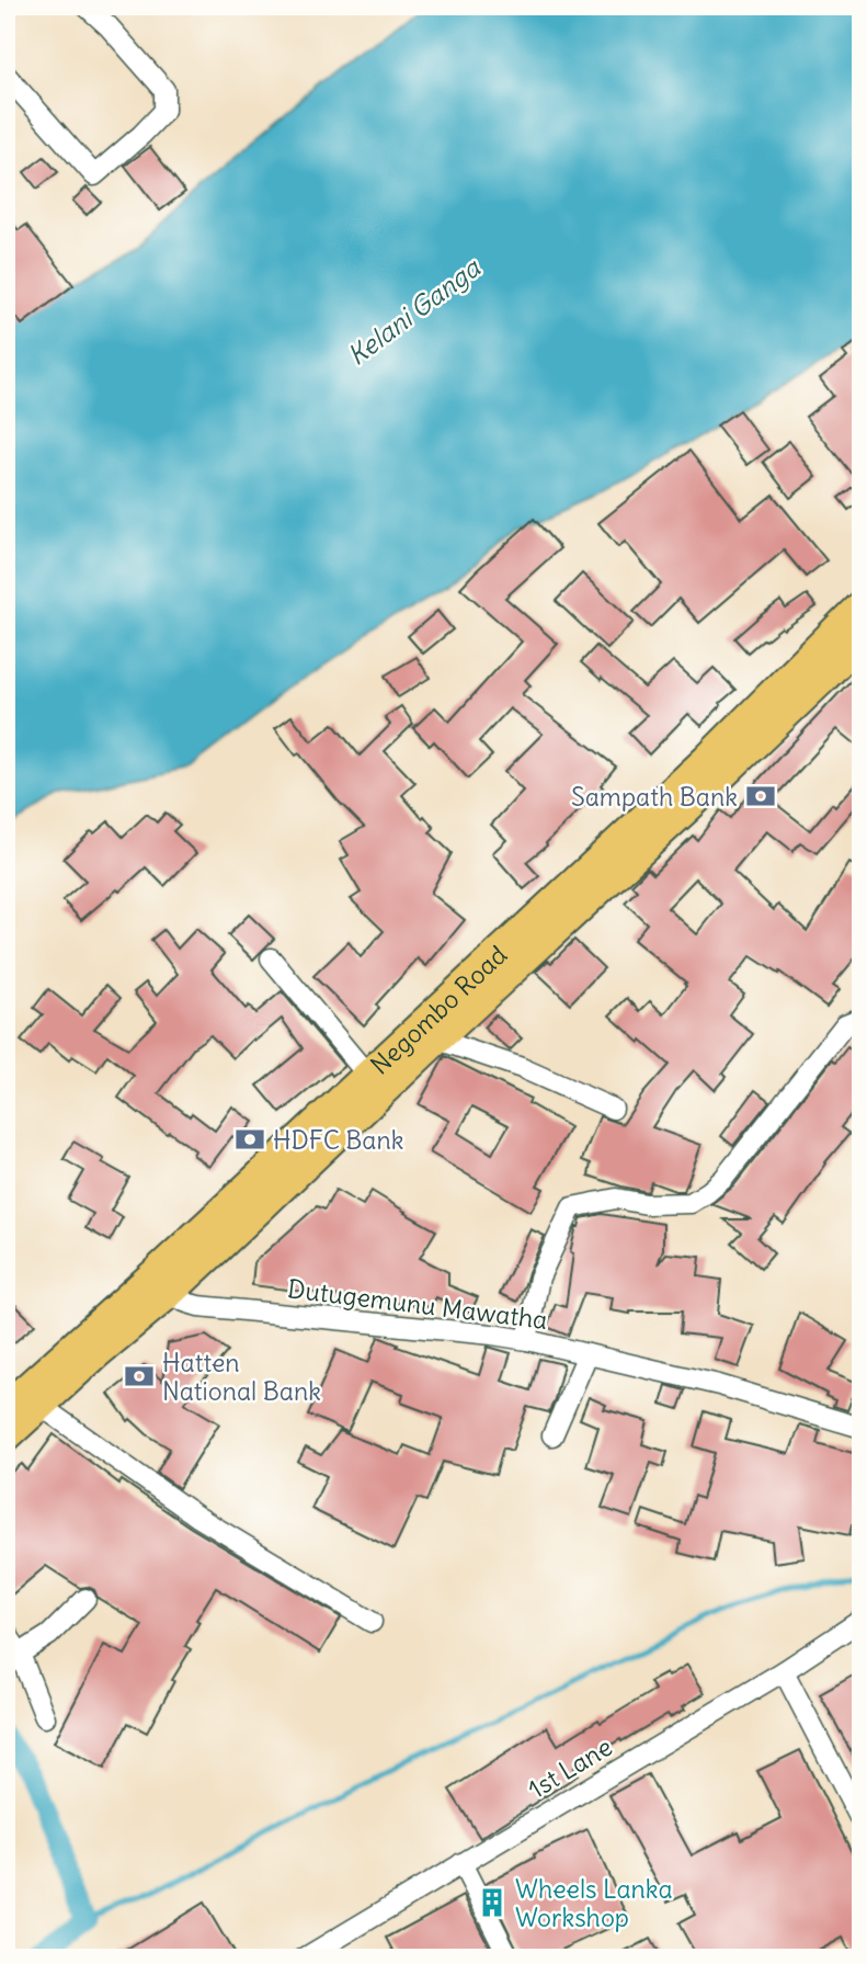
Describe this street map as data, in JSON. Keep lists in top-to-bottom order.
{
  "streets": {
    "highway": ["Negombo Road"],
    "street": ["Dutugemunu Mawatha", "1st Lane"]
  },
  "crossings": [
    ["Negombo Road", "Dutugemunu Mawatha"]
  ],
  "water": ["Kelani Ganga"],
  "places": {
    "bank": ["Sampath Bank", "HDFC Bank", "Hatten National Bank"],
    "building": ["Wheels Lanka Workshop"]
  }
}
